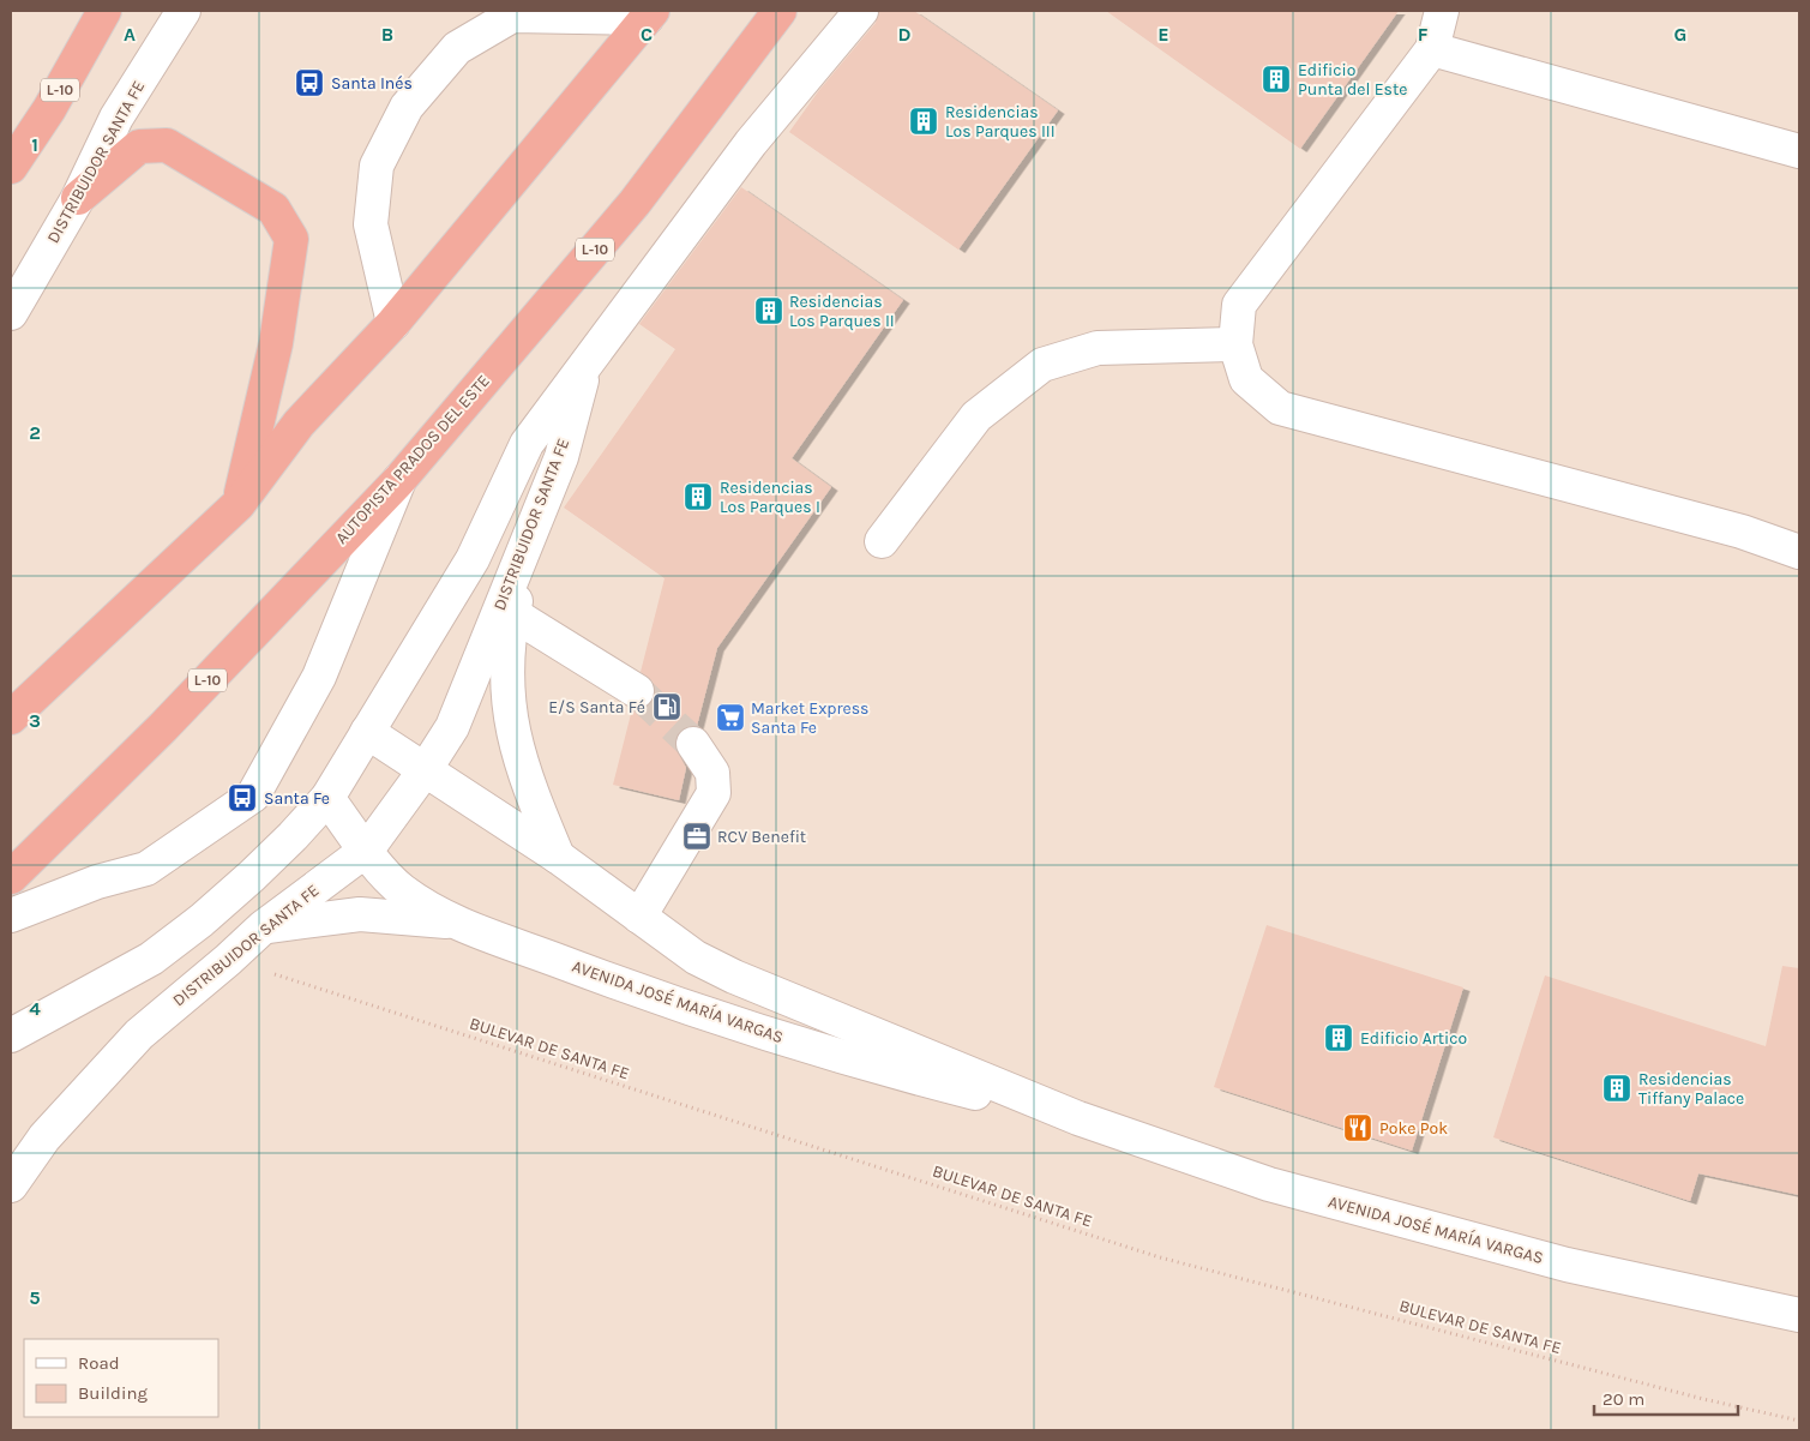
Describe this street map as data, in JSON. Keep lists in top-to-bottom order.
{
  "streets": {
    "highway": ["L-10", "AUTOPISTA PRADOS DEL ESTE"],
    "street": ["DISTRIBUIDOR SANTA FE", "AVENIDA JOSÉ MARÍA VARGAS"],
    "path": ["BULEVAR DE SANTA FE"]
  },
  "crossings": [
    ["DISTRIBUIDOR SANTA FE", "AVENIDA JOSÉ MARÍA VARGAS"],
    ["DISTRIBUIDOR SANTA FE", "BULEVAR DE SANTA FE"]
  ],
  "places": {
    "building": [
      "Edificio Punta del Este",
      "Residencias Los Parques III",
      "Residencias Los Parques II",
      "Residencias Los Parques I",
      "Edificio Artico",
      "Residencias Tiffany Palace"
    ],
    "bus stop": ["Santa Inés", "Santa Fe"],
    "fuel station": ["E/S Santa Fé"],
    "supermarket": ["Market Express Santa Fe"],
    "office": ["RCV Benefit"],
    "restaurant": ["Poke Pok"]
  },
  "legend": ["Road", "Building"],
  "scale_bar": "20 m",
  "grid": {
    "columns": [
      "A",
      "B",
      "C",
      "D",
      "E",
      "F",
      "G"
    ],
    "rows": [
      "1",
      "2",
      "3",
      "4",
      "5"
    ]
  }
}
